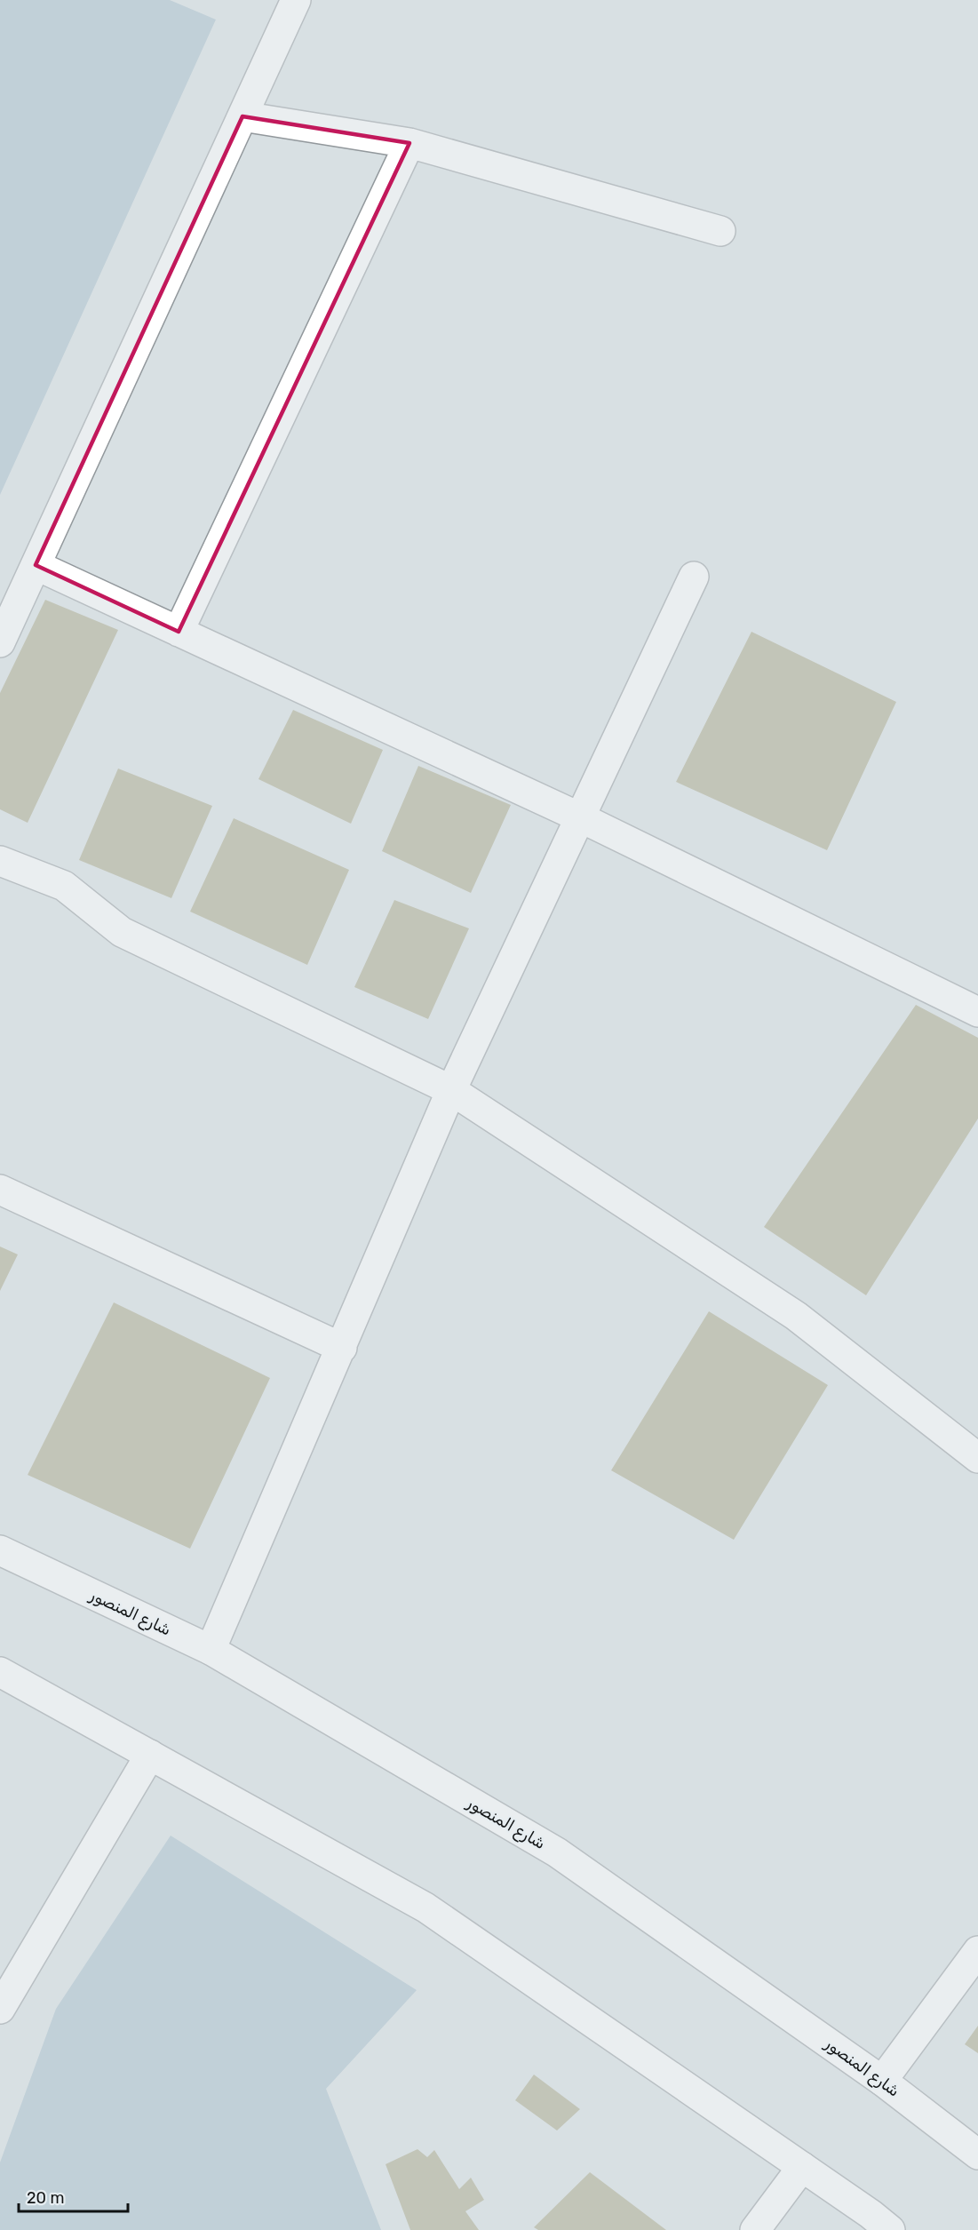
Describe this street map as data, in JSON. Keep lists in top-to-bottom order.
{
  "streets": {
    "street": ["شارع المنصور"]
  },
  "scale_bar": "20 m"
}
